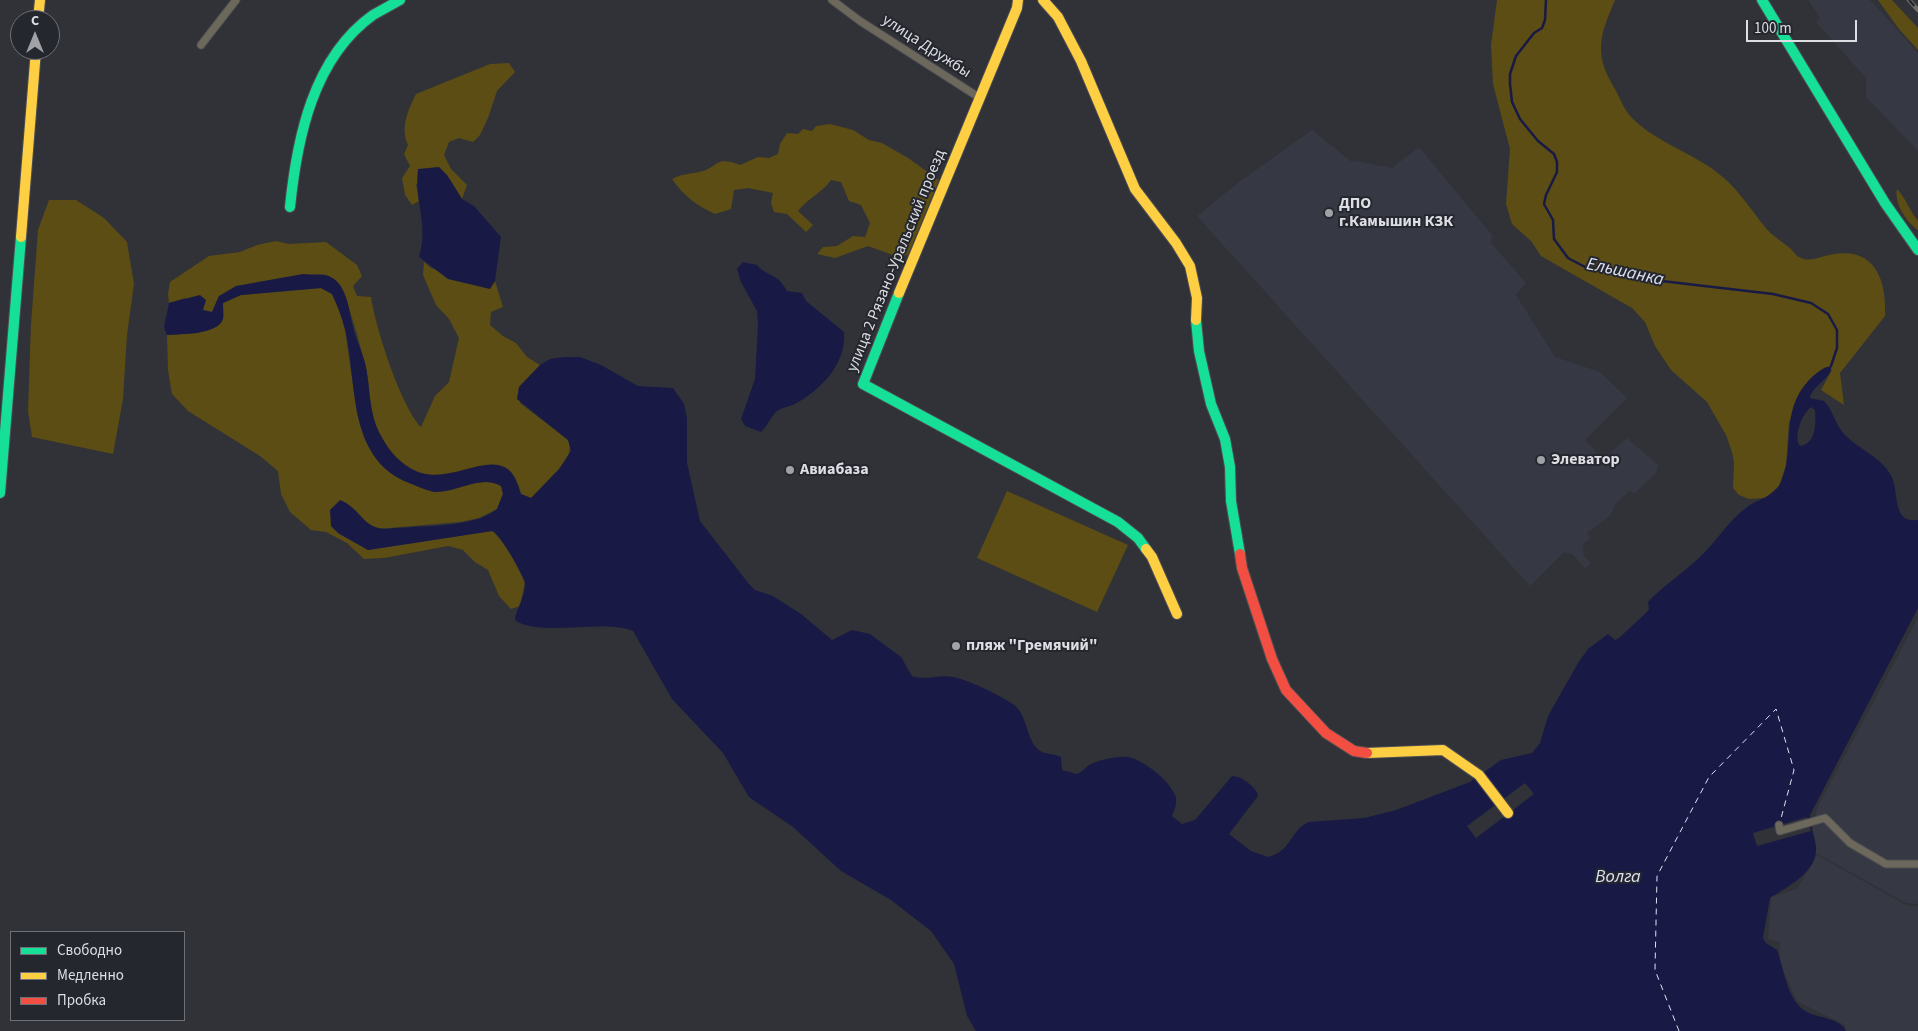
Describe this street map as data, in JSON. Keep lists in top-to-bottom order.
{
  "streets": {
    "main road": ["улица 2 Рязано-Уральский проезд"],
    "street": ["улица Дружбы"]
  },
  "crossings": [
    ["улица Дружбы", "улица 2 Рязано-Уральский проезд"]
  ],
  "water": ["Ельшанка", "Волга"],
  "places": [
    "ДПО г.Камышин КЗК",
    "Элеватор",
    "Авиабаза",
    "пляж \"Гремячий\""
  ],
  "legend": ["Свободно", "Медленно", "Пробка"],
  "scale_bar": "100 m",
  "north": "top"
}
